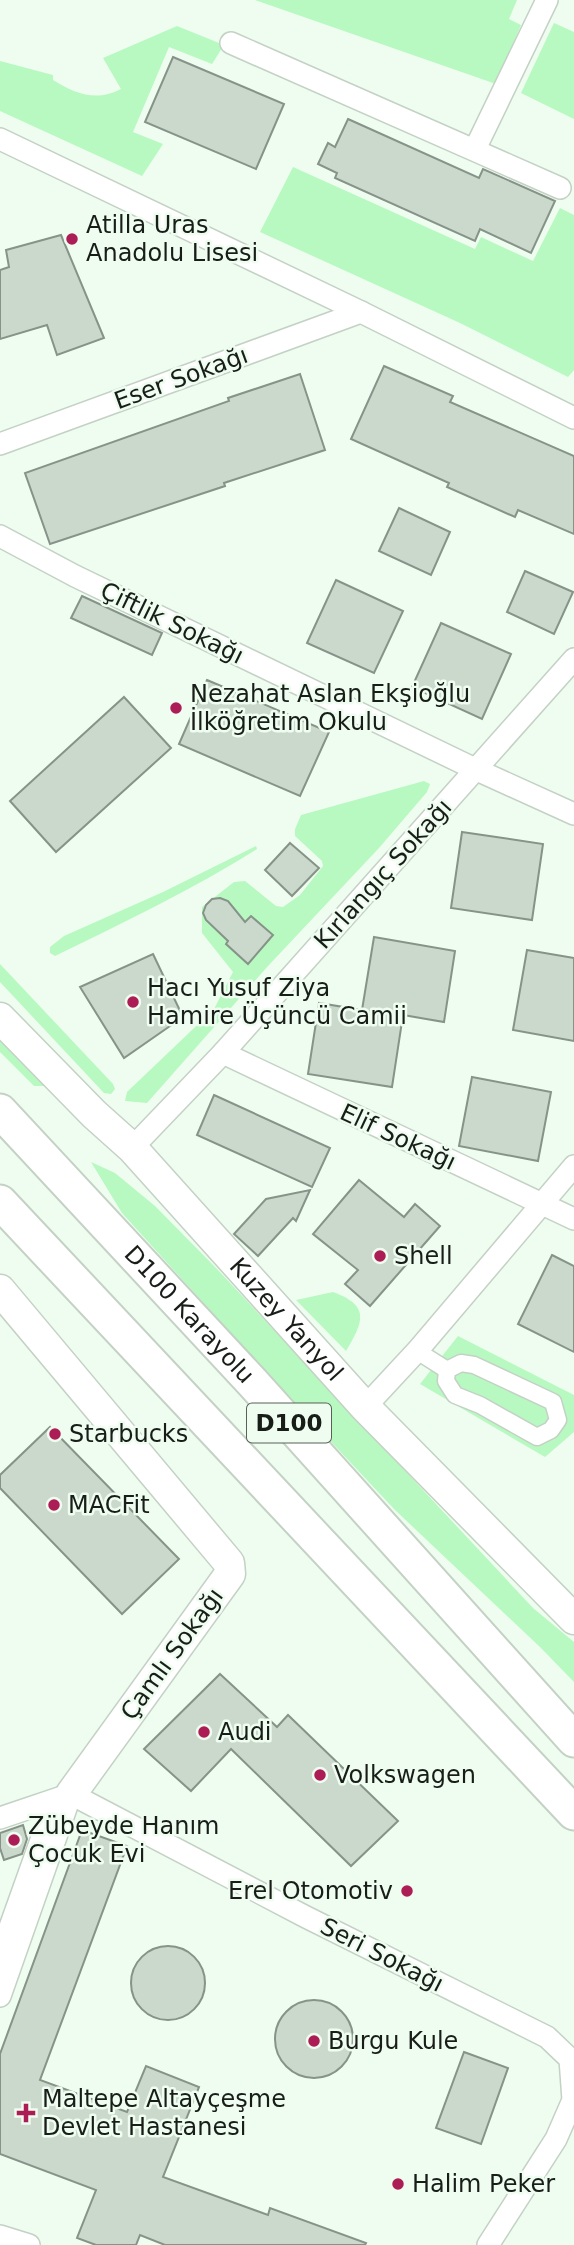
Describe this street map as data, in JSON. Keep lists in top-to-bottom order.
{
  "streets": {
    "highway": ["D100 Karayolu", "D100"],
    "main road": ["Kuzey Yanyol", "Çamlı Sokağı"],
    "street": [
      "Eser Sokağı",
      "Çiftlik Sokağı",
      "Kırlangıç Sokağı",
      "Elif Sokağı",
      "Seri Sokağı"
    ]
  },
  "crossings": [
    ["Çiftlik Sokağı", "Kırlangıç Sokağı"],
    ["Kırlangıç Sokağı", "Elif Sokağı"],
    ["Kırlangıç Sokağı", "Kuzey Yanyol"],
    ["Çamlı Sokağı", "Seri Sokağı"]
  ],
  "places": {
    "other": [
      "Atilla Uras Anadolu Lisesi",
      "Nezahat Aslan Ekşioğlu İlköğretim Okulu",
      "Hacı Yusuf Ziya Hamire Üçüncü Camii",
      "Shell",
      "Starbucks",
      "MACFit",
      "Audi",
      "Volkswagen",
      "Zübeyde Hanım Çocuk Evi",
      "Erel Otomotiv",
      "Burgu Kule",
      "Halim Peker"
    ],
    "health": ["Maltepe Altayçeşme Devlet Hastanesi"]
  }
}
